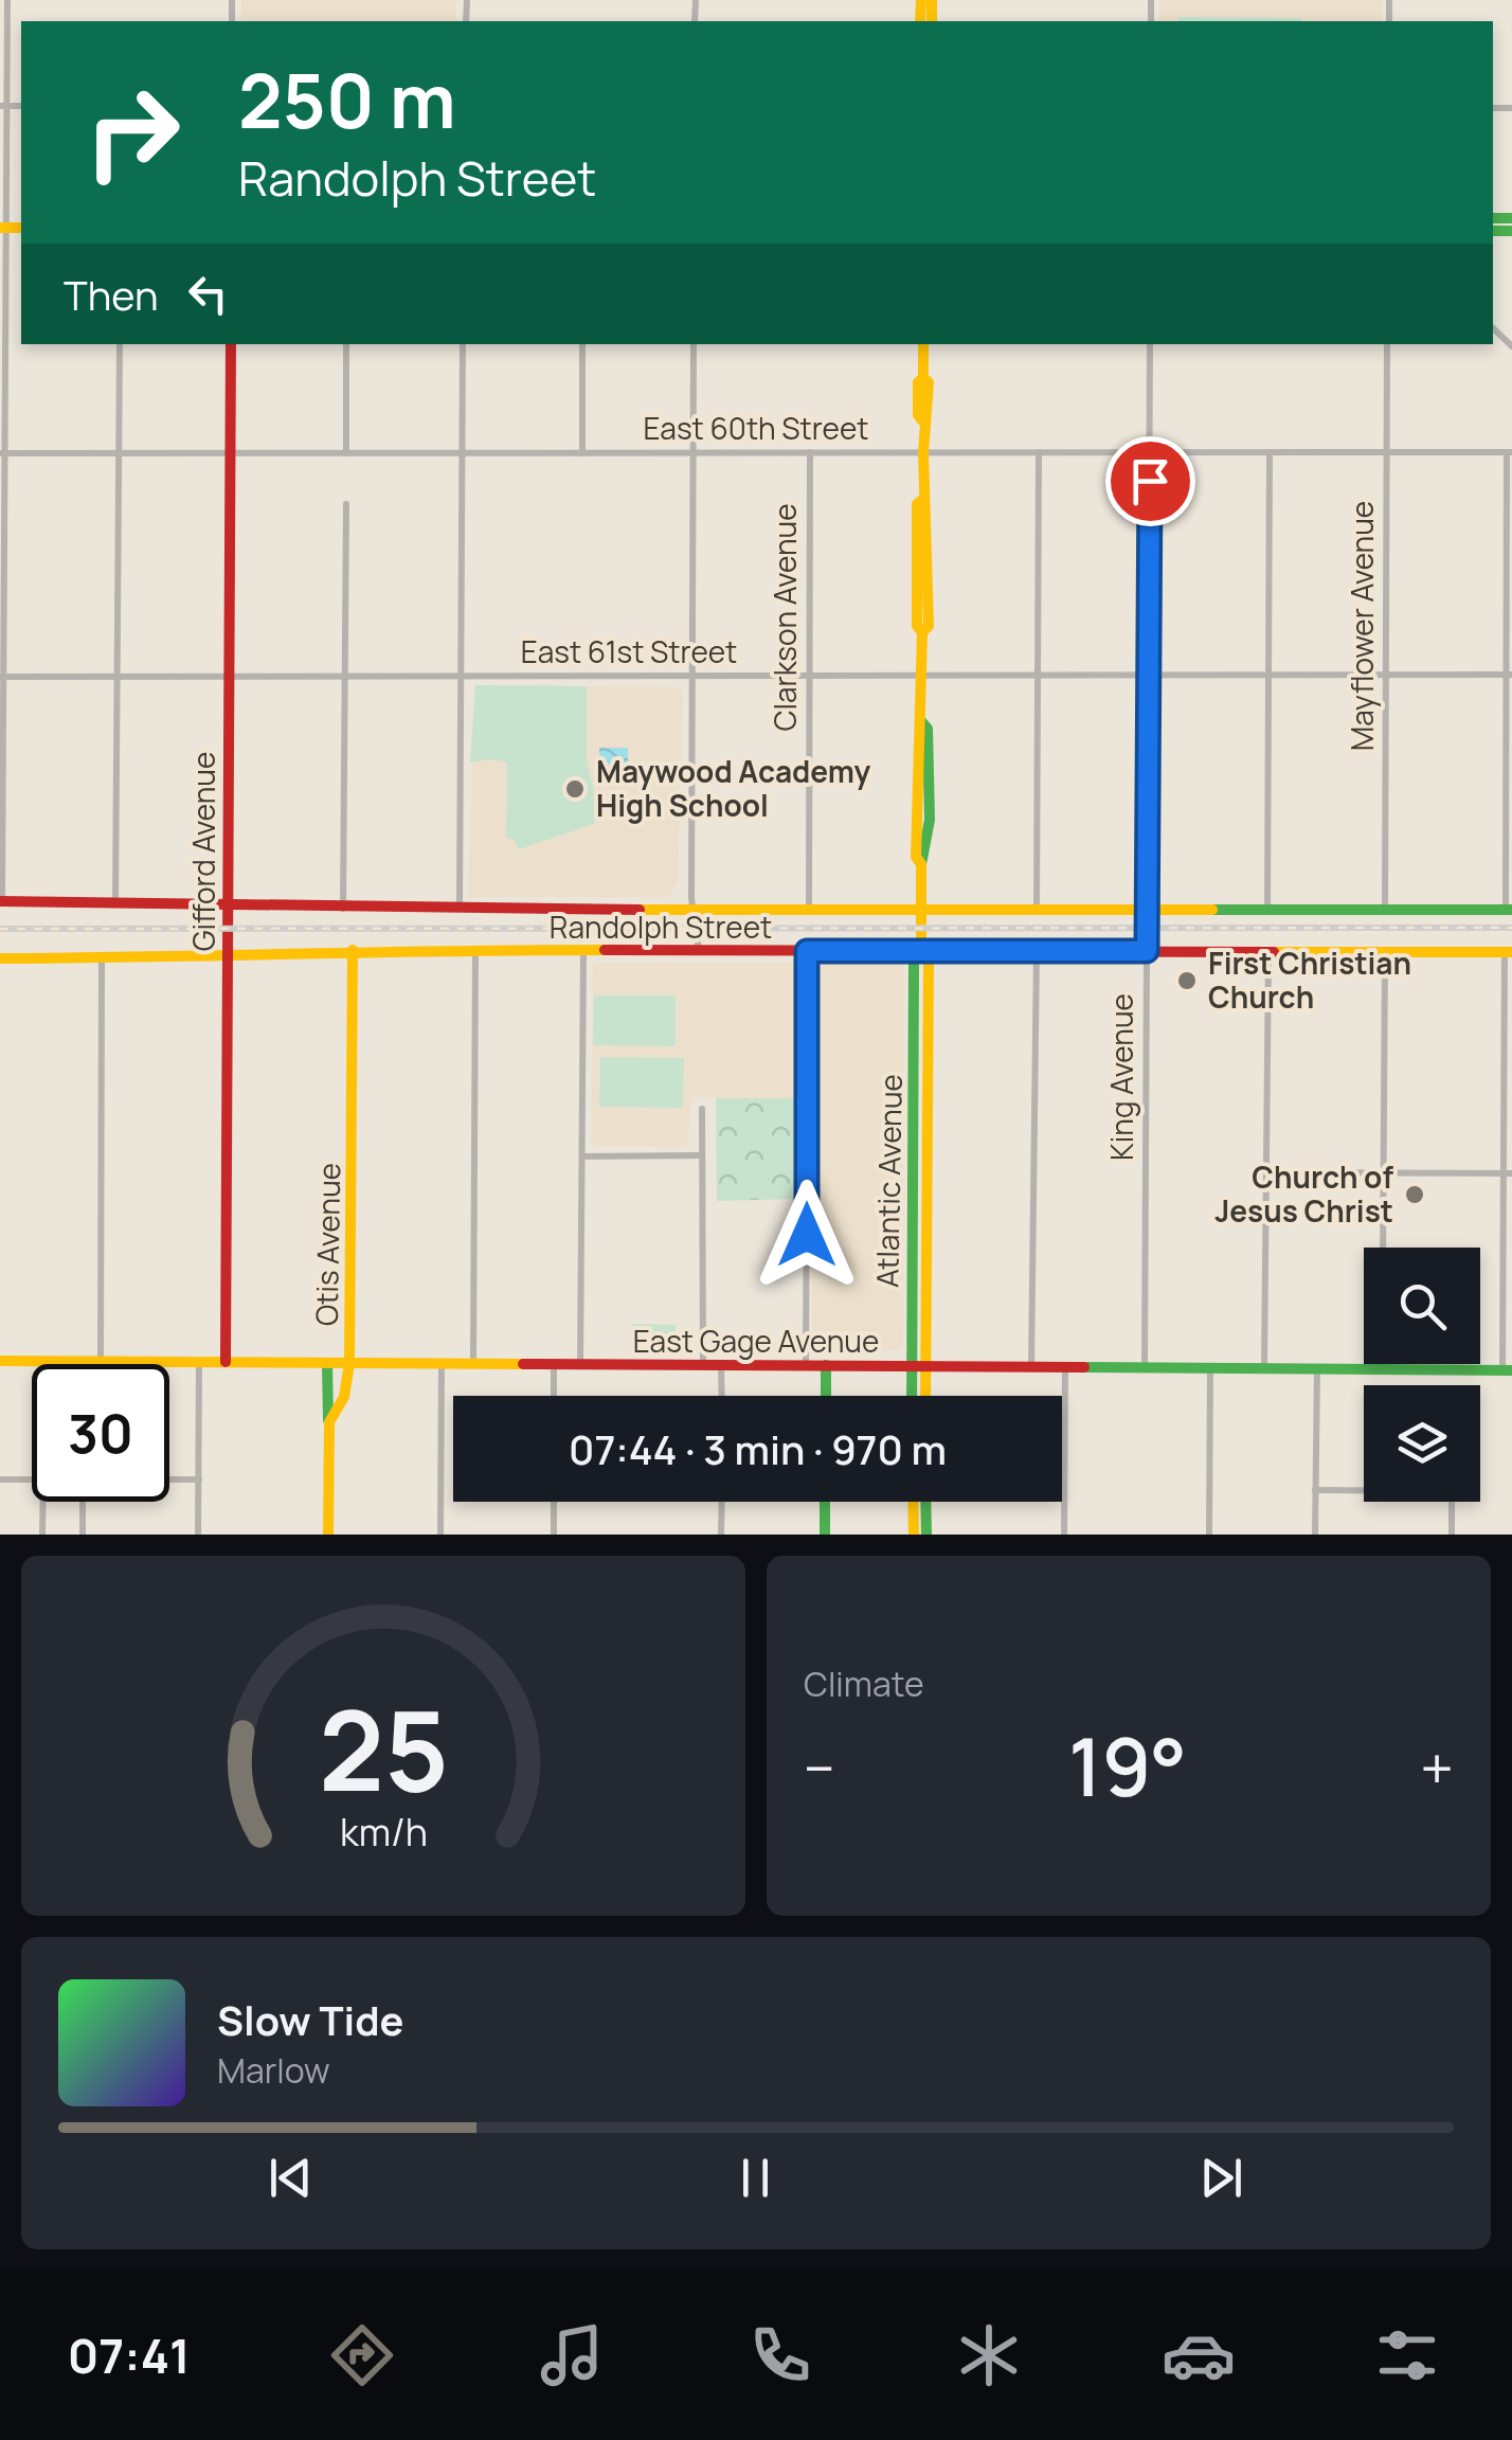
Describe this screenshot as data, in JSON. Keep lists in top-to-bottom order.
{
  "streets": {
    "street": [
      "East 60th Street",
      "Clarkson Avenue",
      "Mayflower Avenue",
      "East 61st Street",
      "Gifford Avenue",
      "Randolph Street",
      "King Avenue",
      "Atlantic Avenue",
      "Otis Avenue",
      "East Gage Avenue"
    ]
  },
  "crossings": [
    ["East 60th Street", "Clarkson Avenue"],
    ["East 60th Street", "Mayflower Avenue"],
    ["East 60th Street", "Gifford Avenue"],
    ["East 60th Street", "King Avenue"],
    ["East 60th Street", "Atlantic Avenue"],
    ["Clarkson Avenue", "East 61st Street"],
    ["Clarkson Avenue", "Randolph Street"],
    ["Mayflower Avenue", "East 61st Street"],
    ["Mayflower Avenue", "Randolph Street"],
    ["East 61st Street", "Gifford Avenue"],
    ["East 61st Street", "King Avenue"],
    ["East 61st Street", "Atlantic Avenue"],
    ["Gifford Avenue", "Randolph Street"],
    ["Gifford Avenue", "East Gage Avenue"],
    ["Randolph Street", "King Avenue"],
    ["Randolph Street", "Atlantic Avenue"],
    ["Randolph Street", "Otis Avenue"],
    ["King Avenue", "East Gage Avenue"],
    ["Atlantic Avenue", "East Gage Avenue"],
    ["Otis Avenue", "East Gage Avenue"]
  ],
  "places": ["Maywood Academy High School", "First Christian Church", "Church of Jesus Christ"],
  "page": {
    "turn": ["250 m", "Randolph Street"],
    "then": "Then",
    "limit": "30",
    "trip": "07:44 · 3 min · 970 m",
    "tile": "Climate",
    "heat": ["−", "19°", "+"],
    "song": ["Slow Tide", "Marlow"],
    "tabs": "07:41",
    "gauge": ["25", "km/h"]
  }
}
